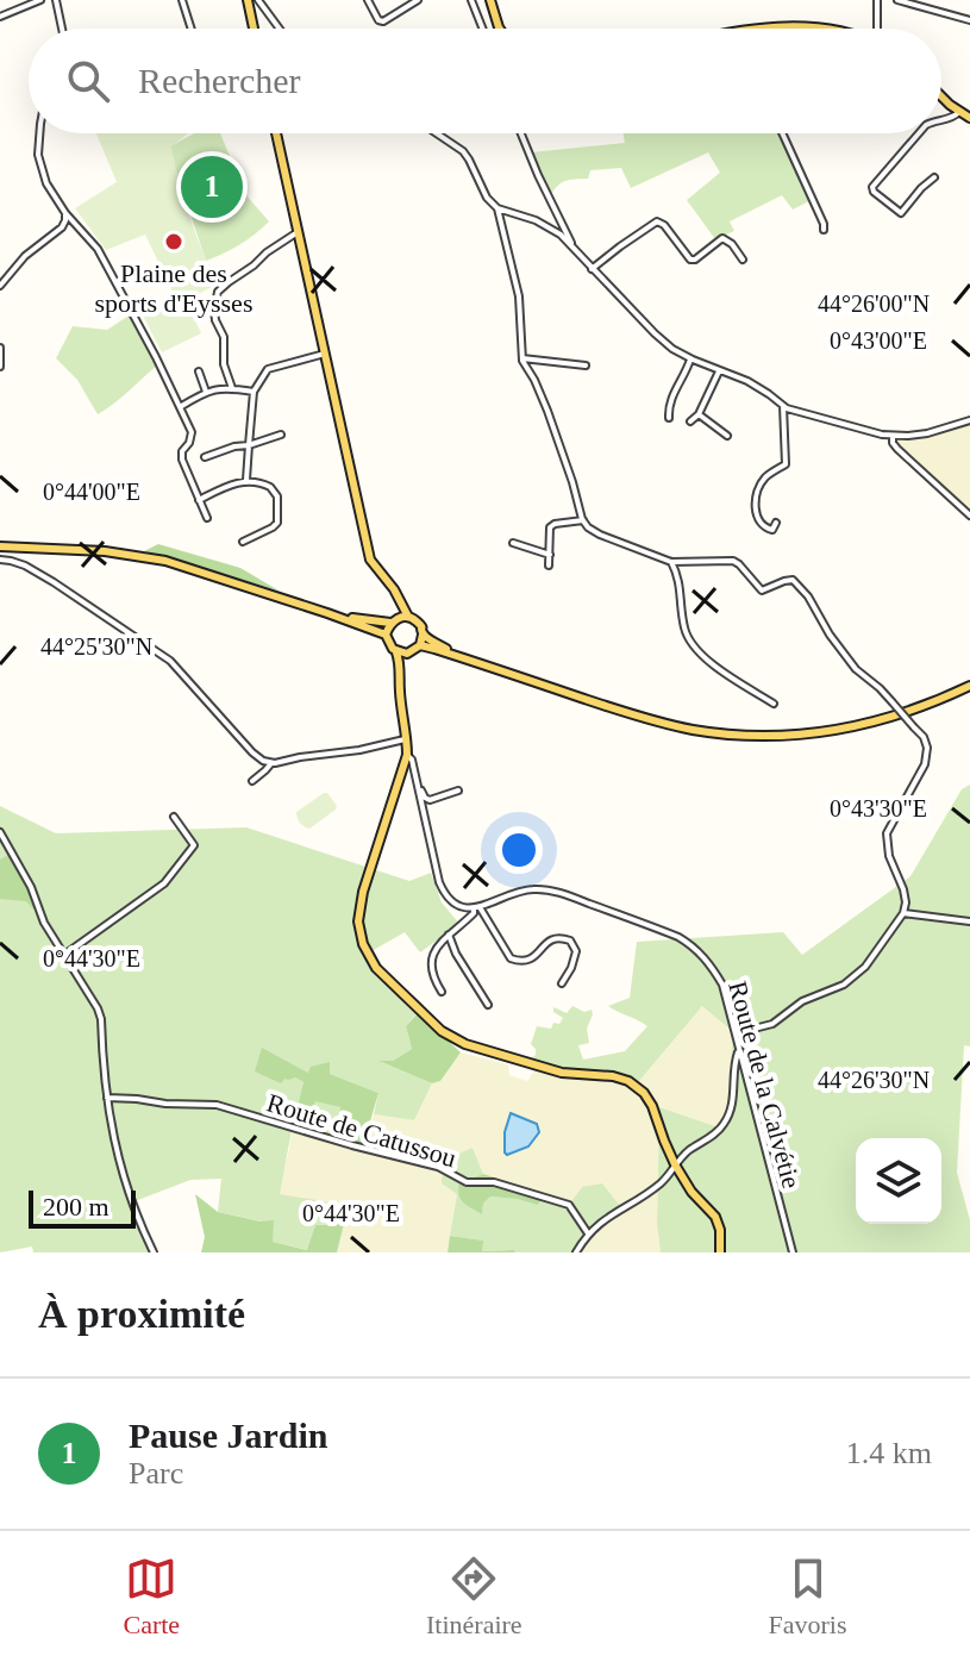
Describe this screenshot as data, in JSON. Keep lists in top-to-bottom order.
{
  "streets": {
    "street": ["Route de la Calvétie", "Route de Catussou"]
  },
  "places": ["Plaine des sports d'Eysses"],
  "scale_bar": "200 m",
  "page": {
    "search": "Rechercher",
    "pins": "1",
    "scale": "200 m",
    "heading": "À proximité",
    "list": [
      {
        "mark": "1",
        "name": "Pause Jardin",
        "note": "Parc",
        "value": "1.4 km"
      }
    ],
    "nav": ["Carte", "Itinéraire", "Favoris"]
  },
  "coordinates": [
    "44°26'00\"N",
    "0°43'00\"E",
    "0°44'00\"E",
    "44°25'30\"N",
    "0°43'30\"E",
    "0°44'30\"E",
    "44°26'30\"N"
  ]
}
